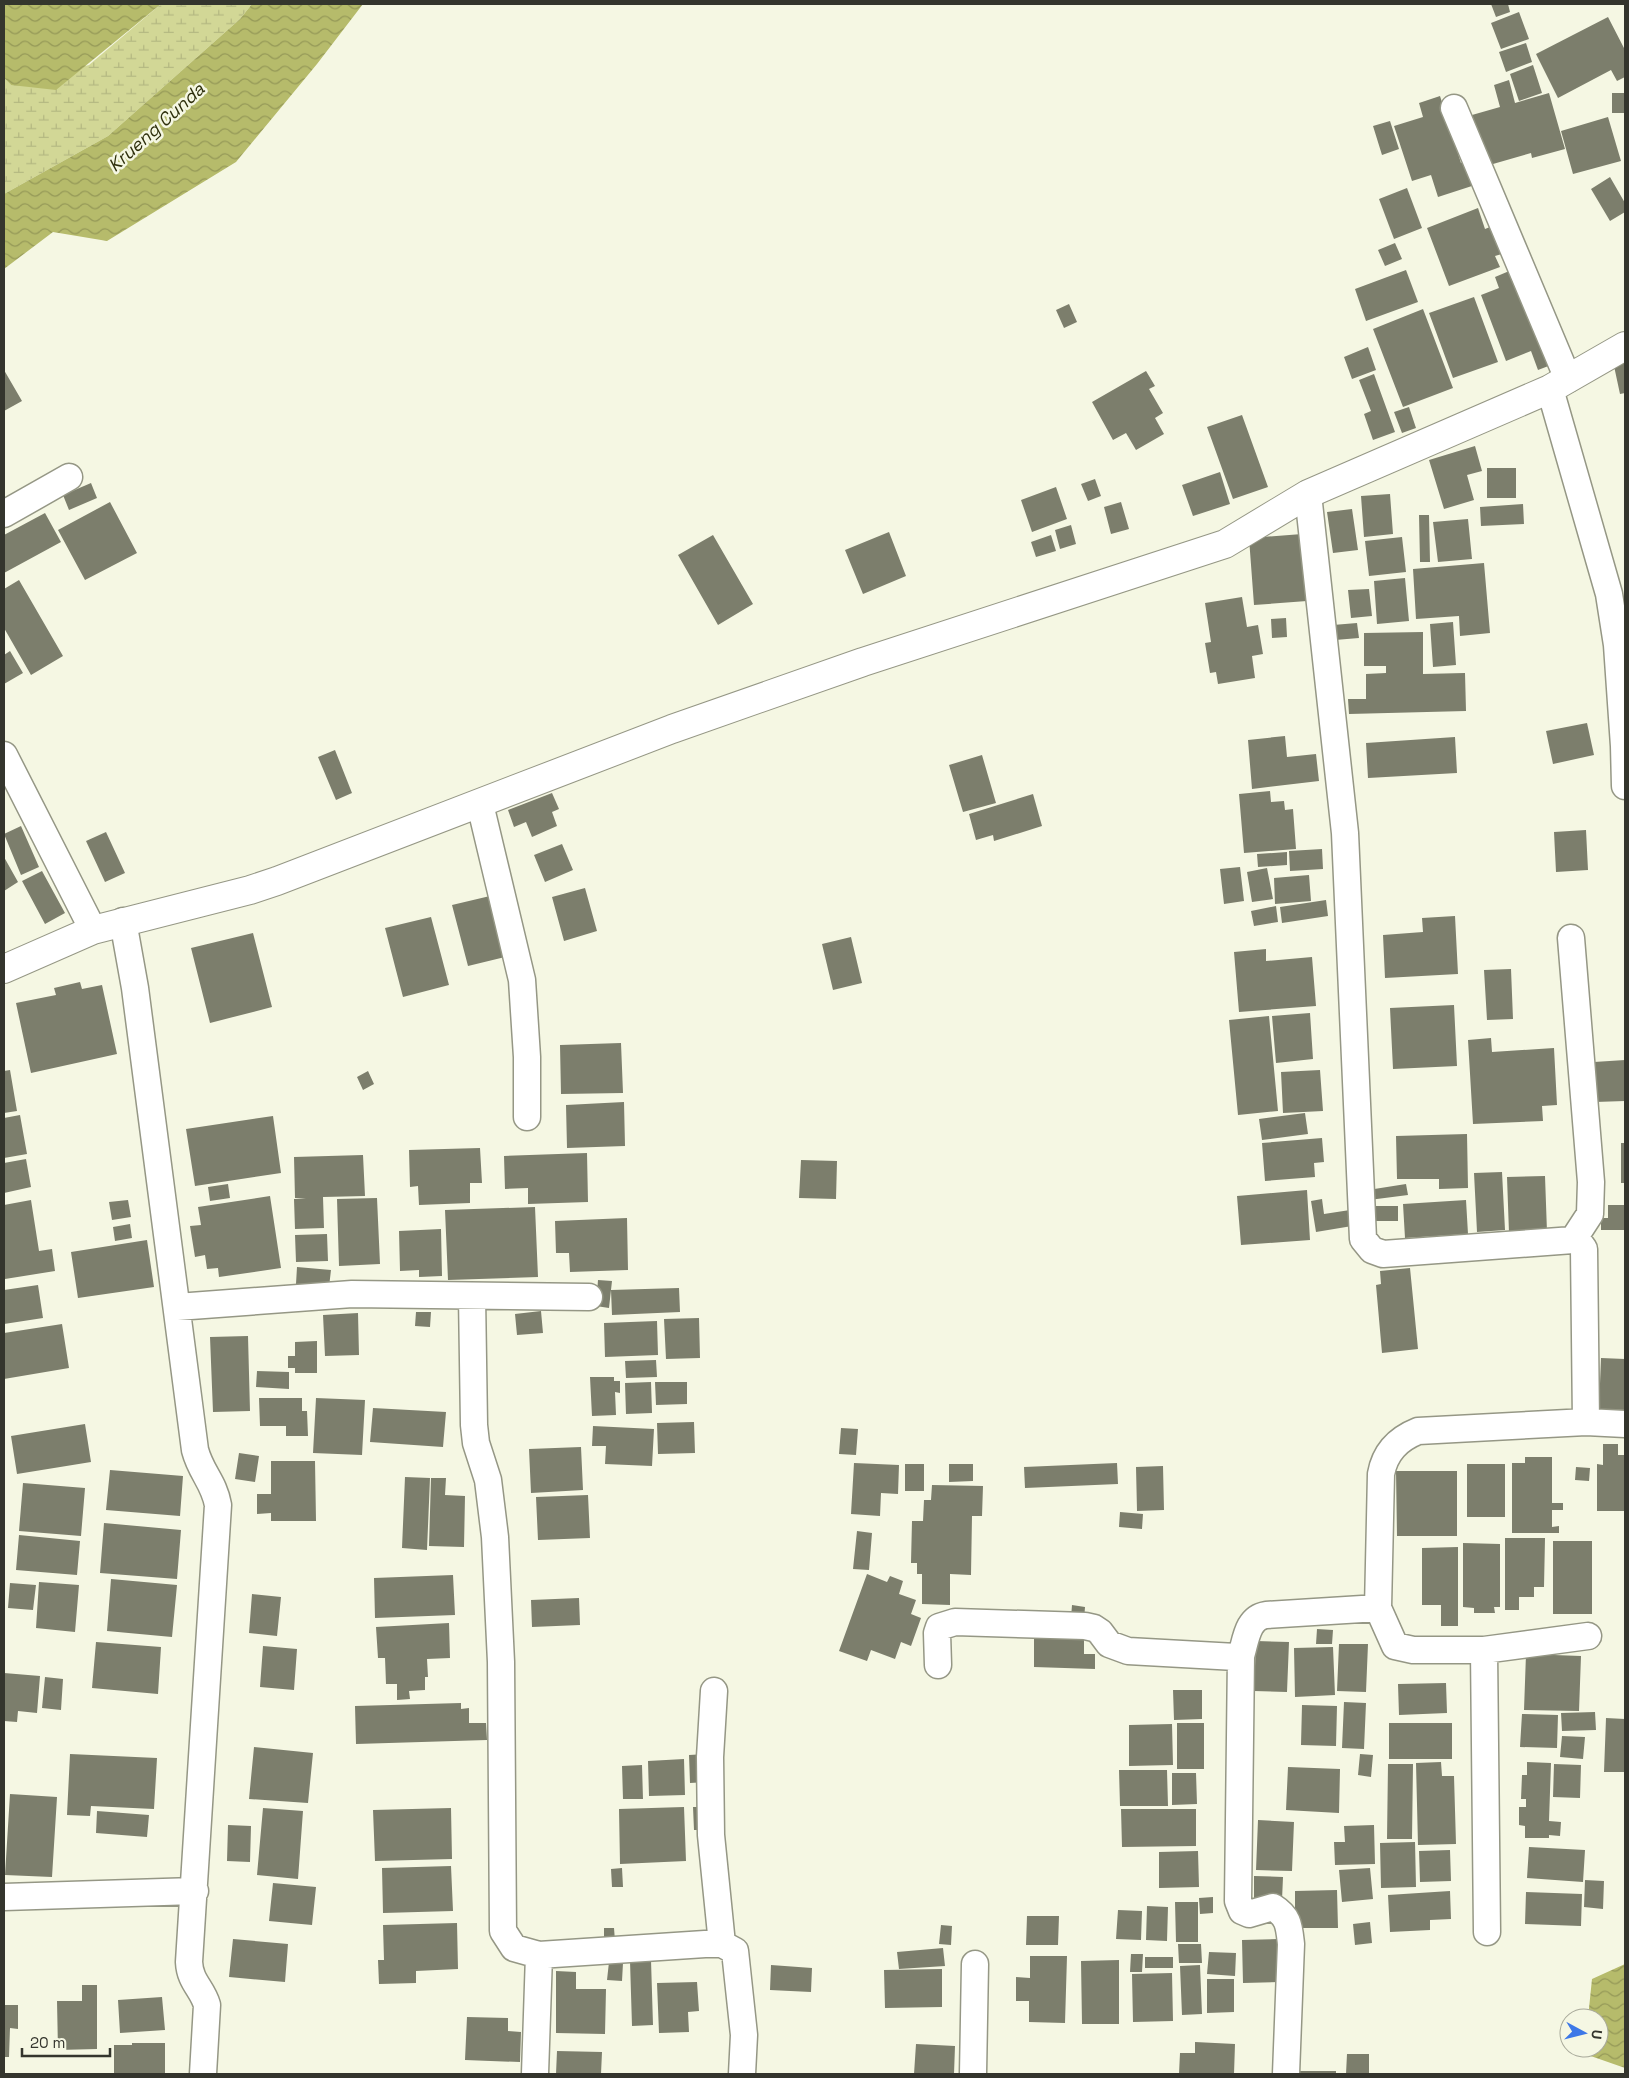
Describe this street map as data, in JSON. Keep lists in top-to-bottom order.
{
  "water": ["Krueng Cunda"],
  "scale_bar": "20 m",
  "north": "right"
}
